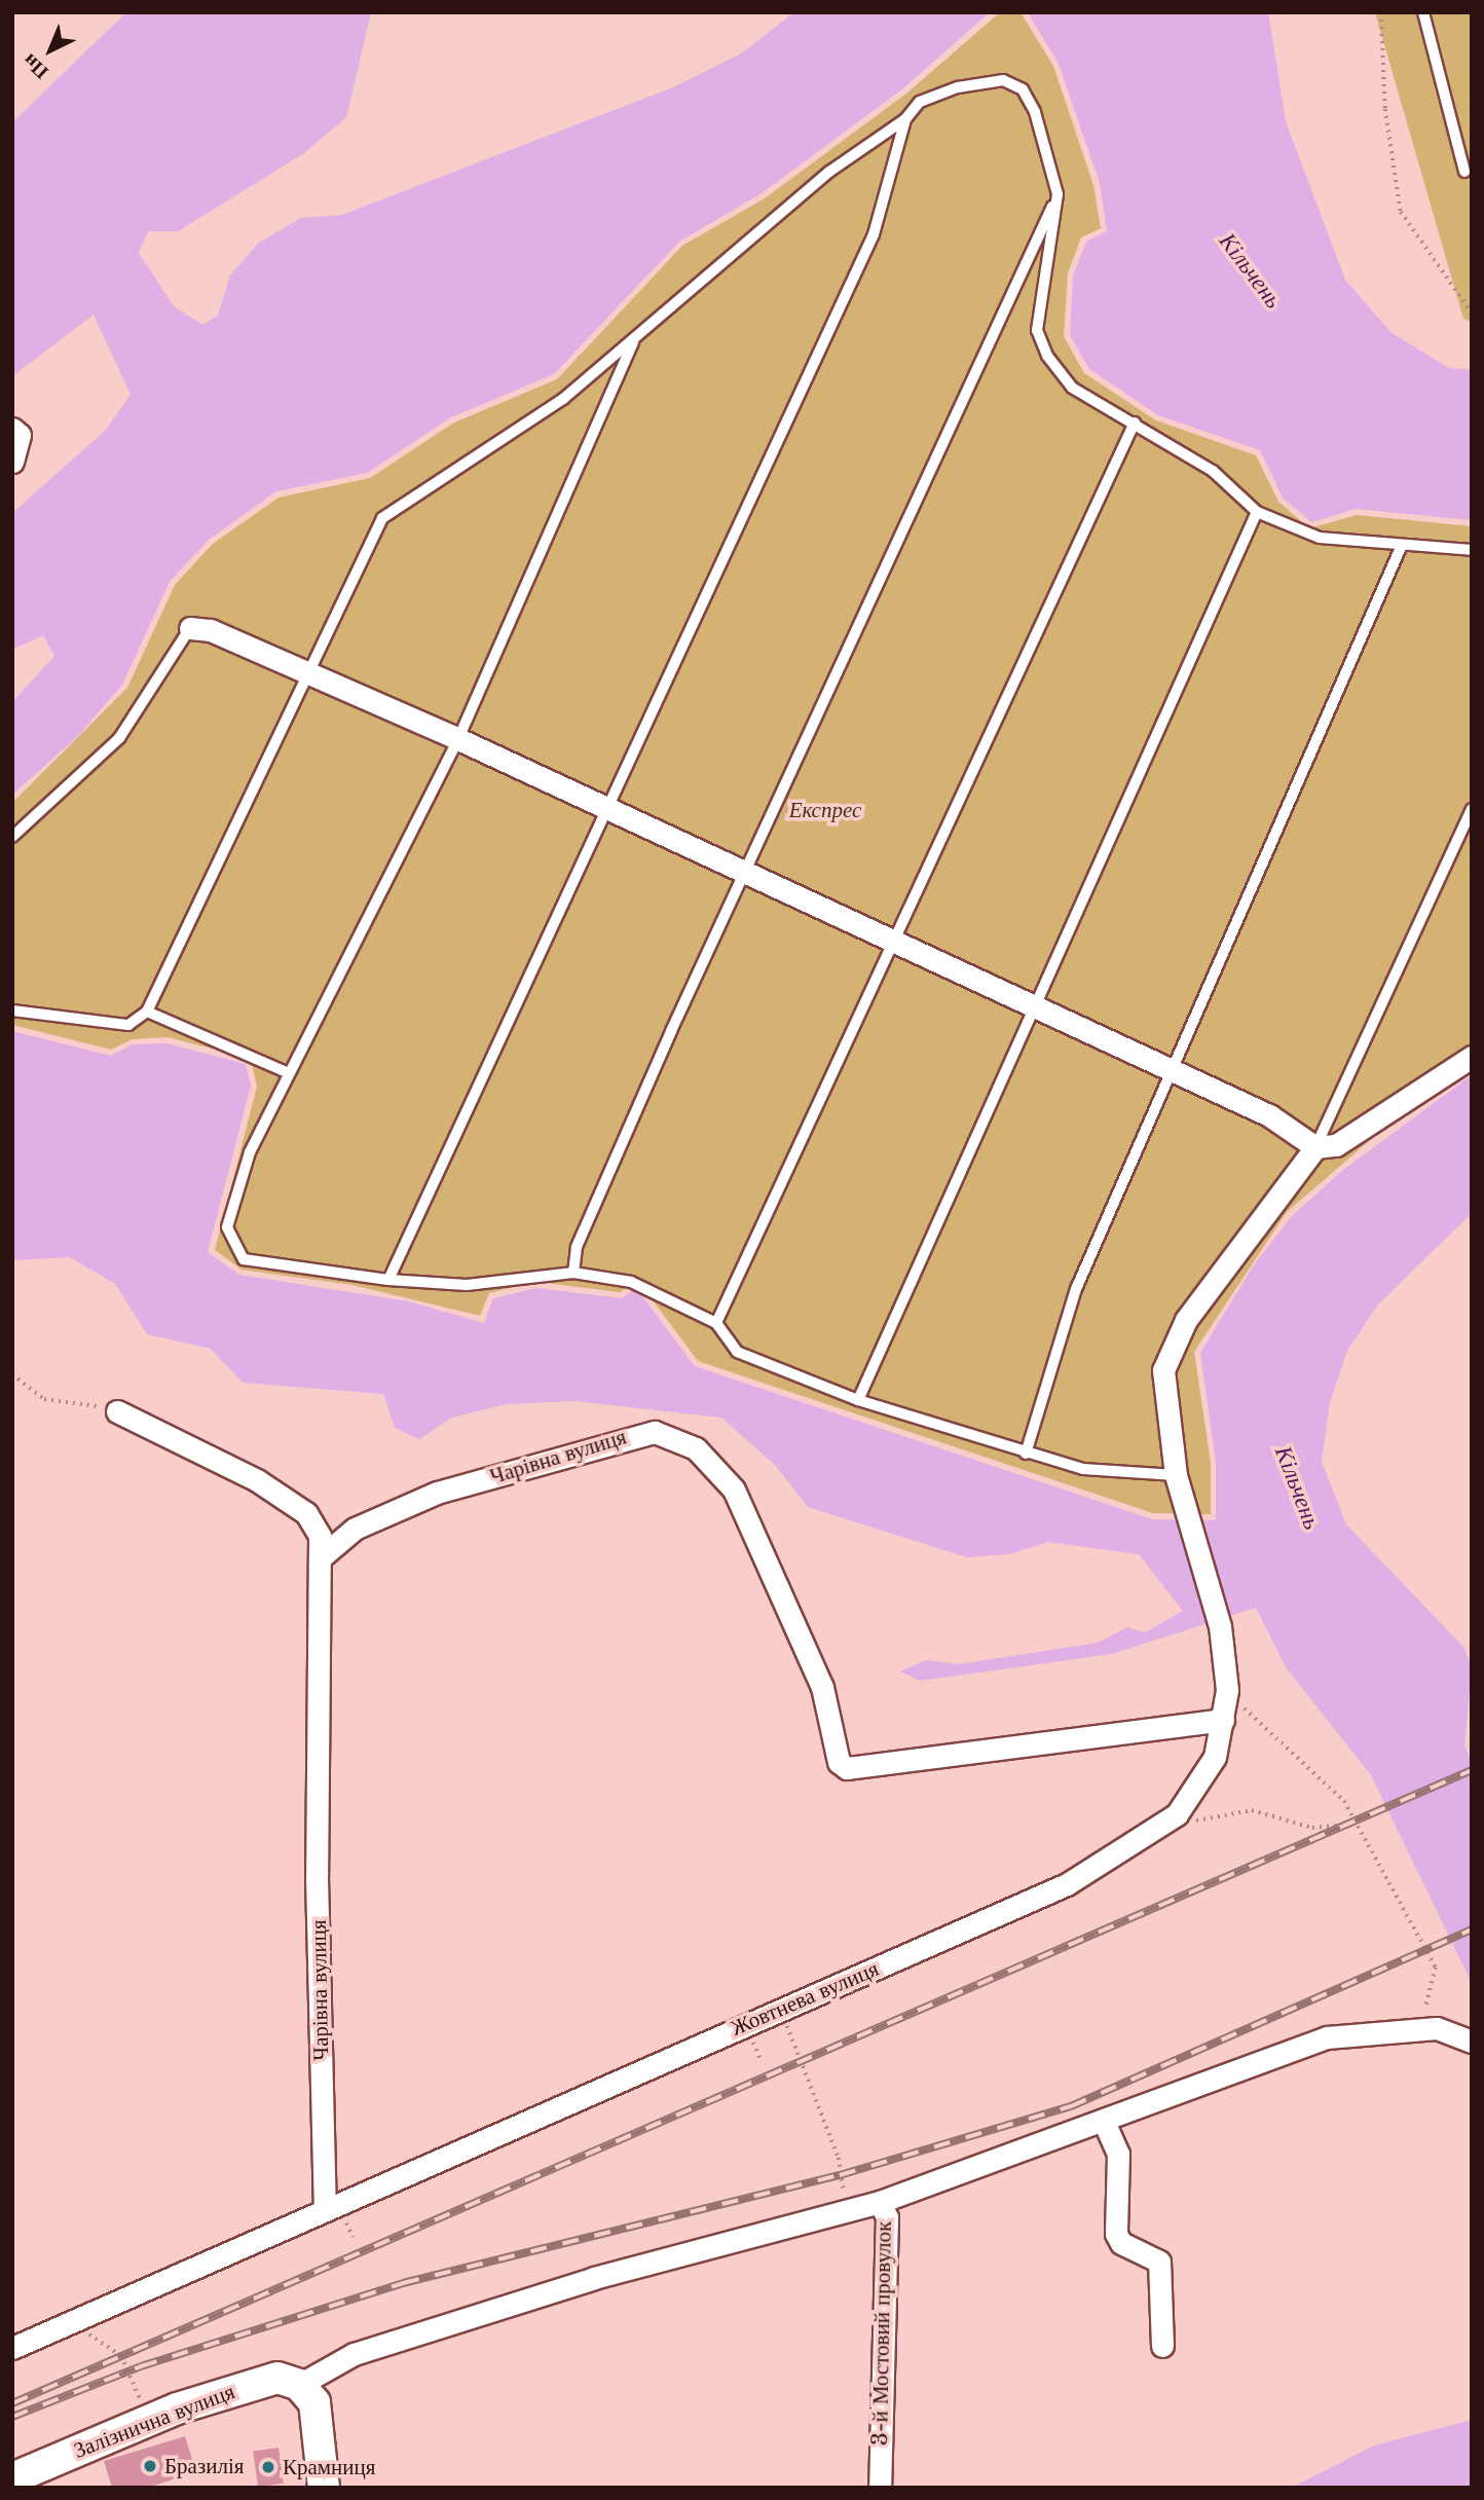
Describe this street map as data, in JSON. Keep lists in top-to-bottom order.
{
  "streets": {
    "street": [
      "Чарівна вулиця",
      "Жовтнева вулиця",
      "3-й Мостовий провулок",
      "Залізнична вулиця"
    ]
  },
  "crossings": [
    ["Чарівна вулиця", "Жовтнева вулиця"]
  ],
  "water": ["Кільчень"],
  "parks": ["Експрес"],
  "places": ["Бразилія", "Крамниця"],
  "north": "bottom left"
}
